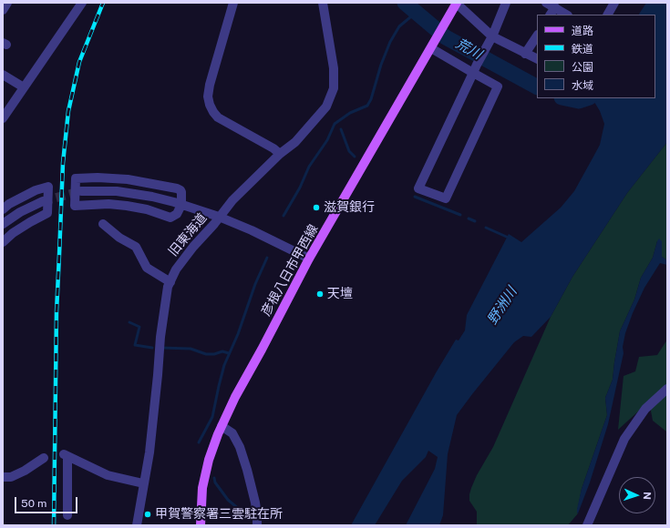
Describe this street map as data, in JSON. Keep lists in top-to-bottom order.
{
  "streets": {
    "main road": ["彦根八日市甲西線"],
    "street": ["旧東海道"]
  },
  "water": ["荒川", "野洲川"],
  "places": ["滋賀銀行", "天壇", "甲賀警察署三雲駐在所"],
  "legend": [
    "道路",
    "鉄道",
    "公園",
    "水域"
  ],
  "scale_bar": "50 m",
  "north": "right"
}
